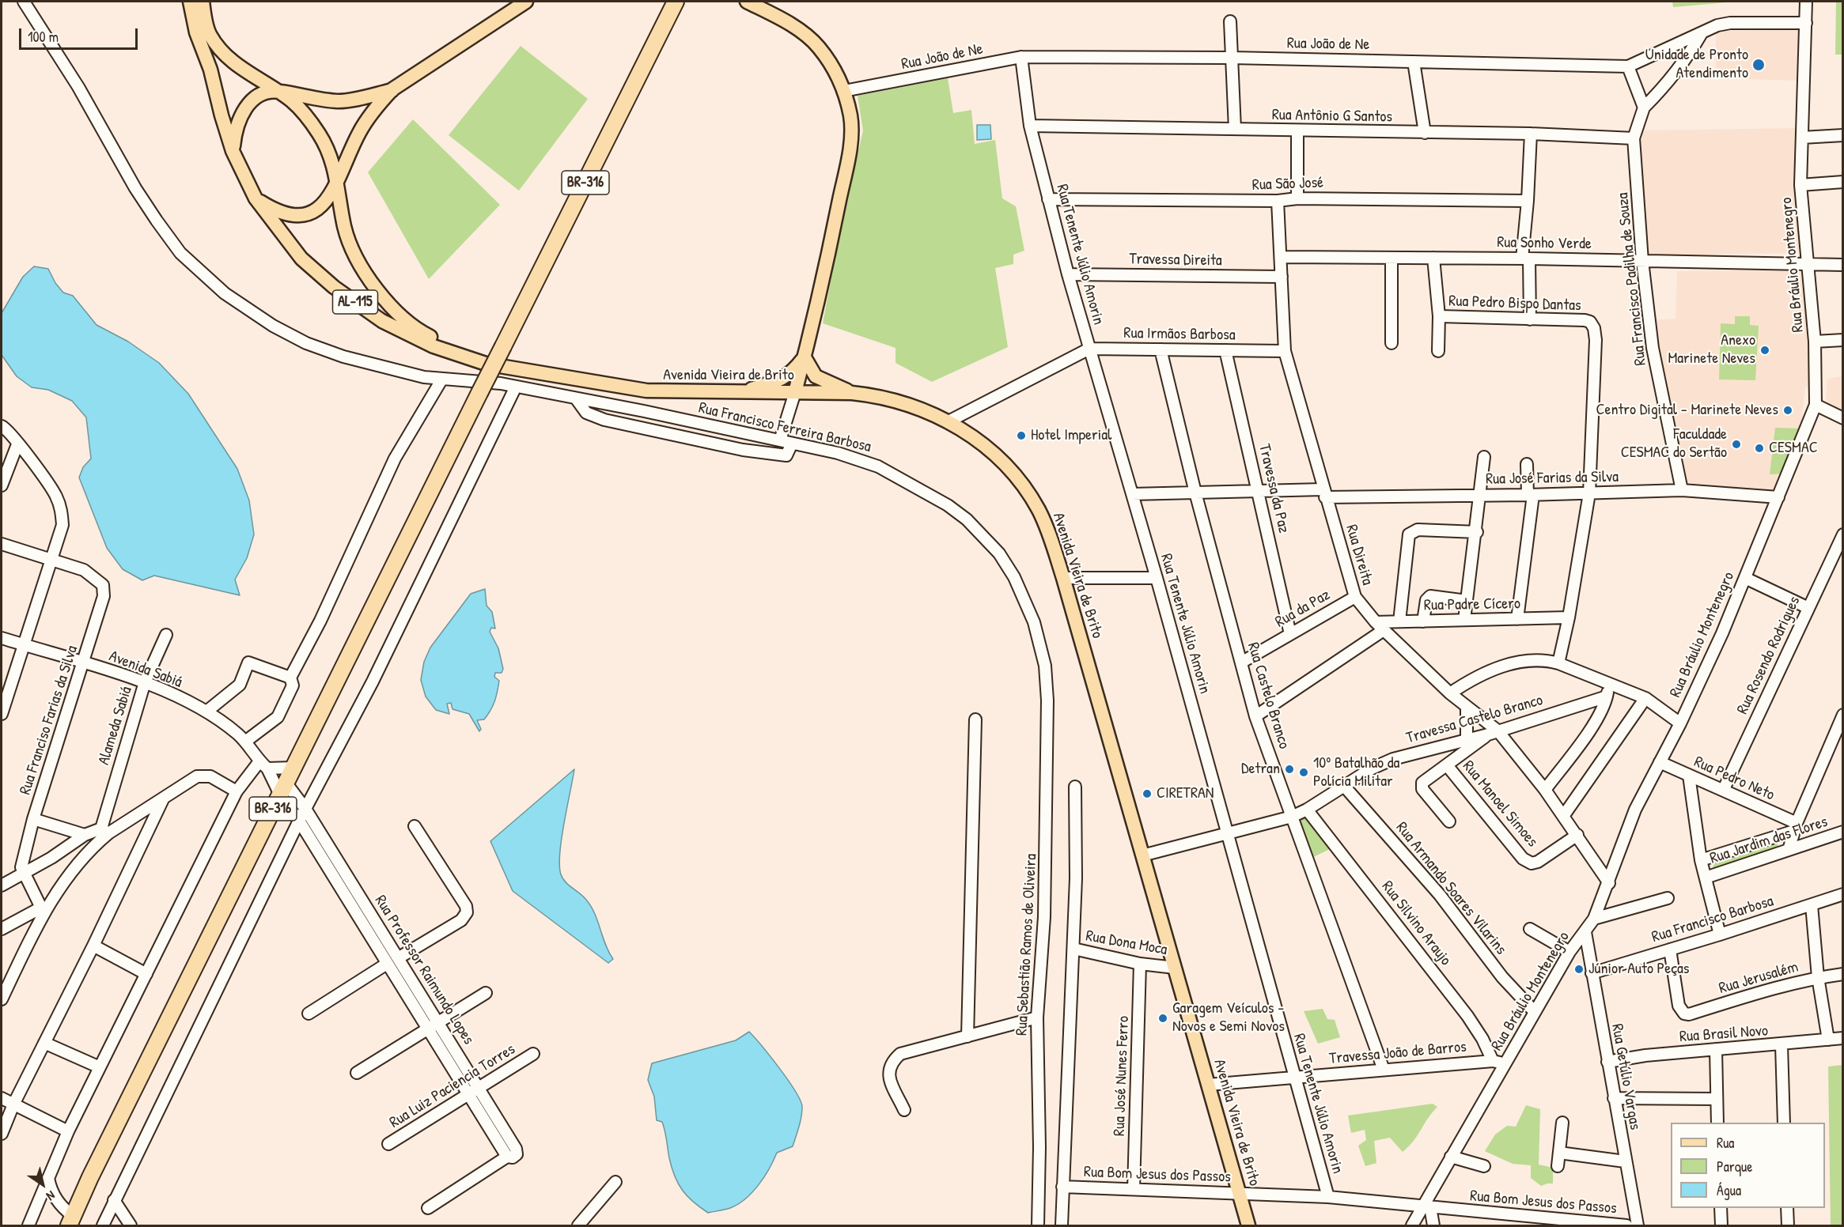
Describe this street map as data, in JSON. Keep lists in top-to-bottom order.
{
  "streets": {
    "highway": ["BR-316"],
    "main road": ["AL-115", "Avenida Vieira de Brito"],
    "street": [
      "Rua João de Ne",
      "Rua Antônio G Santos",
      "Rua São José",
      "Rua Sonho Verde",
      "Rua Tenente Júlio Amorin",
      "Travessa Direita",
      "Rua Bráulio Montenegro",
      "Rua Francisco Padilha de Souza",
      "Rua Pedro Bispo Dantas",
      "Rua Irmãos Barbosa",
      "Rua Francisco Ferreira Barbosa",
      "Rua José Farias da Silva",
      "Travessa da Paz",
      "Rua Direita",
      "Rua Padre Cícero",
      "Rua da Paz",
      "Rua Rosendo Rodrigues",
      "Avenida Sabiá",
      "Rua Castelo Branco",
      "Travessa Castelo Branco",
      "Rua Franciso Farias da Silva",
      "Alameda Sabiá",
      "Rua Pedro Neto",
      "Rua Manoel Simoes",
      "Rua Jardim das Flores",
      "Rua Armando Soares Vilarins",
      "Rua Francisco Barbosa",
      "Rua Silvino Araujo",
      "Rua Dona Moca",
      "Rua Sebastião Ramos de Oliveira",
      "Rua Professor Raimundo Lopes",
      "Rua Jerusalém",
      "Rua Brasil Novo",
      "Travessa João de Barros",
      "Rua José Nunes Ferro",
      "Rua Getúlio Vargas",
      "Rua Luiz Paciencia Torres",
      "Rua Bom Jesus dos Passos"
    ]
  },
  "crossings": [
    ["Rua João de Ne", "Rua Tenente Júlio Amorin"],
    ["Rua João de Ne", "Rua Bráulio Montenegro"],
    ["Rua Antônio G Santos", "Rua Tenente Júlio Amorin"],
    ["Rua Antônio G Santos", "Rua Francisco Padilha de Souza"],
    ["BR-316", "Avenida Sabiá"],
    ["BR-316", "Rua Professor Raimundo Lopes"],
    ["Rua São José", "Rua Tenente Júlio Amorin"],
    ["Rua São José", "Rua Direita"],
    ["Rua Sonho Verde", "Rua Bráulio Montenegro"],
    ["Rua Sonho Verde", "Rua Francisco Padilha de Souza"],
    ["Rua Sonho Verde", "Rua Direita"],
    ["Rua Tenente Júlio Amorin", "Travessa Direita"],
    ["Rua Tenente Júlio Amorin", "Rua Irmãos Barbosa"],
    ["Rua Tenente Júlio Amorin", "Rua José Farias da Silva"],
    ["Rua Tenente Júlio Amorin", "Travessa Castelo Branco"],
    ["Rua Tenente Júlio Amorin", "Travessa João de Barros"],
    ["Rua Tenente Júlio Amorin", "Rua Bom Jesus dos Passos"],
    ["Travessa Direita", "Rua Direita"],
    ["Rua Bráulio Montenegro", "Rua José Farias da Silva"],
    ["Rua Bráulio Montenegro", "Rua Direita"],
    ["Rua Bráulio Montenegro", "Rua Pedro Neto"],
    ["Rua Bráulio Montenegro", "Rua Armando Soares Vilarins"],
    ["Rua Bráulio Montenegro", "Travessa João de Barros"],
    ["Rua Bráulio Montenegro", "Rua Getúlio Vargas"],
    ["Rua Bráulio Montenegro", "Rua Bom Jesus dos Passos"],
    ["Rua Francisco Padilha de Souza", "Rua José Farias da Silva"],
    ["AL-115", "Avenida Vieira de Brito"],
    ["Rua Pedro Bispo Dantas", "Rua José Farias da Silva"],
    ["Rua Irmãos Barbosa", "Avenida Vieira de Brito"],
    ["Rua Irmãos Barbosa", "Travessa da Paz"],
    ["Rua Irmãos Barbosa", "Rua Direita"],
    ["Rua Irmãos Barbosa", "Rua Castelo Branco"],
    ["Avenida Vieira de Brito", "Travessa Castelo Branco"],
    ["Avenida Vieira de Brito", "Rua Dona Moca"],
    ["Avenida Vieira de Brito", "Travessa João de Barros"],
    ["Avenida Vieira de Brito", "Rua Bom Jesus dos Passos"],
    ["Rua Francisco Ferreira Barbosa", "Rua Sebastião Ramos de Oliveira"],
    ["Rua José Farias da Silva", "Travessa da Paz"],
    ["Rua José Farias da Silva", "Rua Direita"],
    ["Rua José Farias da Silva", "Rua Castelo Branco"],
    ["Travessa da Paz", "Rua da Paz"],
    ["Rua Direita", "Rua Padre Cícero"],
    ["Rua Direita", "Rua da Paz"],
    ["Rua Direita", "Travessa Castelo Branco"],
    ["Rua Direita", "Rua Manoel Simoes"],
    ["Rua da Paz", "Rua Castelo Branco"],
    ["Rua Rosendo Rodrigues", "Rua Pedro Neto"],
    ["Avenida Sabiá", "Rua Franciso Farias da Silva"],
    ["Avenida Sabiá", "Alameda Sabiá"],
    ["Avenida Sabiá", "Rua Professor Raimundo Lopes"],
    ["Rua Castelo Branco", "Travessa Castelo Branco"],
    ["Rua Castelo Branco", "Travessa João de Barros"],
    ["Travessa Castelo Branco", "Rua Armando Soares Vilarins"],
    ["Travessa Castelo Branco", "Rua Silvino Araujo"],
    ["Rua Pedro Neto", "Rua Jardim das Flores"],
    ["Rua Francisco Barbosa", "Rua Jerusalém"],
    ["Rua Francisco Barbosa", "Rua Getúlio Vargas"],
    ["Rua Silvino Araujo", "Travessa João de Barros"],
    ["Rua Dona Moca", "Rua José Nunes Ferro"],
    ["Rua Professor Raimundo Lopes", "Rua Luiz Paciencia Torres"],
    ["Rua Brasil Novo", "Rua Getúlio Vargas"],
    ["Rua José Nunes Ferro", "Rua Bom Jesus dos Passos"]
  ],
  "places": [
    "Unidade de Pronto Atendimento",
    "Anexo Marinete Neves",
    "Centro Digital - Marinete Neves",
    "Hotel Imperial",
    "Faculdade CESMAC do Sertão",
    "CESMAC",
    "Detran",
    "10º Batalhão da Polícia Militar",
    "CIRETRAN",
    "Júnior Auto Peças",
    "Garagem Veículos - Novos e Semi Novos"
  ],
  "legend": ["Rua", "Parque", "Água"],
  "scale_bar": "100 m",
  "north": "bottom right"
}
